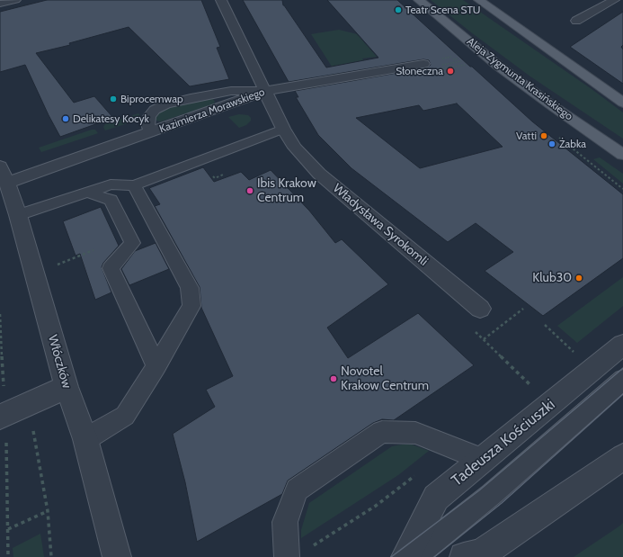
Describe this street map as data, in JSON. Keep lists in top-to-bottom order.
{
  "streets": {
    "main road": ["Aleja Zygmunta Krasińskiego"],
    "street": [
      "Kazimierza Morawskiego",
      "Władysława Syrokomli",
      "Włóczków",
      "Tadeusza Kościuszki"
    ]
  },
  "crossings": [
    ["Kazimierza Morawskiego", "Władysława Syrokomli"],
    ["Kazimierza Morawskiego", "Włóczków"]
  ],
  "places": [
    "Teatr Scena STU",
    "Słoneczna",
    "Biprocemwap",
    "Delikatesy Kocyk",
    "Vatti",
    "Żabka",
    "Ibis Krakow Centrum",
    "Klub30",
    "Novotel Krakow Centrum"
  ]
}
